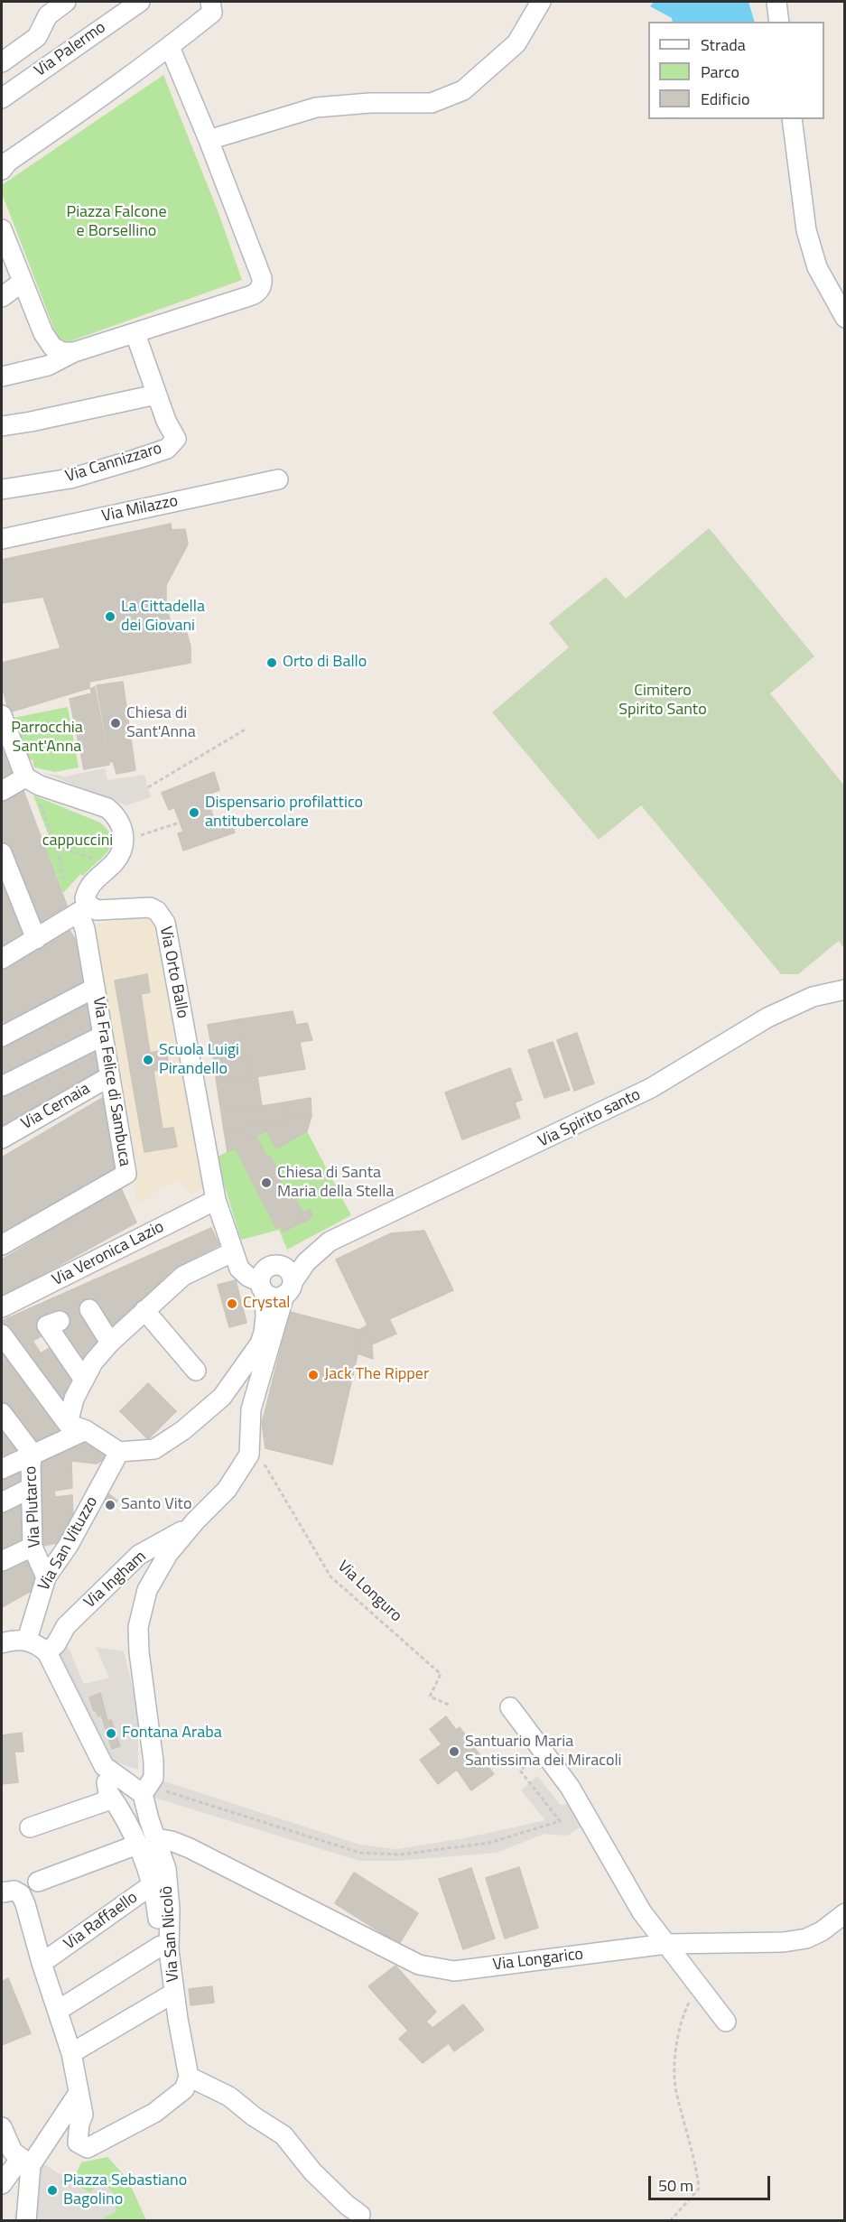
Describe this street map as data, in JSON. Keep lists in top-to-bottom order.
{
  "streets": {
    "street": [
      "Via Palermo",
      "Via Cannizzaro",
      "Via Milazzo",
      "Via Orto Ballo",
      "Via Fra Felice di Sambuca",
      "Via Cernaia",
      "Via Spirito santo",
      "Via Veronica Lazio",
      "Via Plutarco",
      "Via San Vituzzo",
      "Via Ingham",
      "Via Raffaello",
      "Via San Nicolò",
      "Via Longarico"
    ],
    "path": ["Via Longuro"]
  },
  "crossings": [
    ["Via Orto Ballo", "Via Fra Felice di Sambuca"],
    ["Via Orto Ballo", "Via Veronica Lazio"],
    ["Via Fra Felice di Sambuca", "Via Cernaia"],
    ["Via Plutarco", "Via San Vituzzo"],
    ["Via San Nicolò", "Via Longarico"]
  ],
  "parks": [
    "Piazza Falcone e Borsellino",
    "Cimitero Spirito Santo",
    "Parrocchia Sant'Anna",
    "cappuccini"
  ],
  "places": [
    "La Cittadella dei Giovani",
    "Orto di Ballo",
    "Chiesa di Sant'Anna",
    "Dispensario profilattico antitubercolare",
    "Scuola Luigi Pirandello",
    "Chiesa di Santa Maria della Stella",
    "Crystal",
    "Jack The Ripper",
    "Santo Vito",
    "Fontana Araba",
    "Santuario Maria Santissima dei Miracoli",
    "Piazza Sebastiano Bagolino"
  ],
  "legend": ["Strada", "Parco", "Edificio"],
  "scale_bar": "50 m"
}
